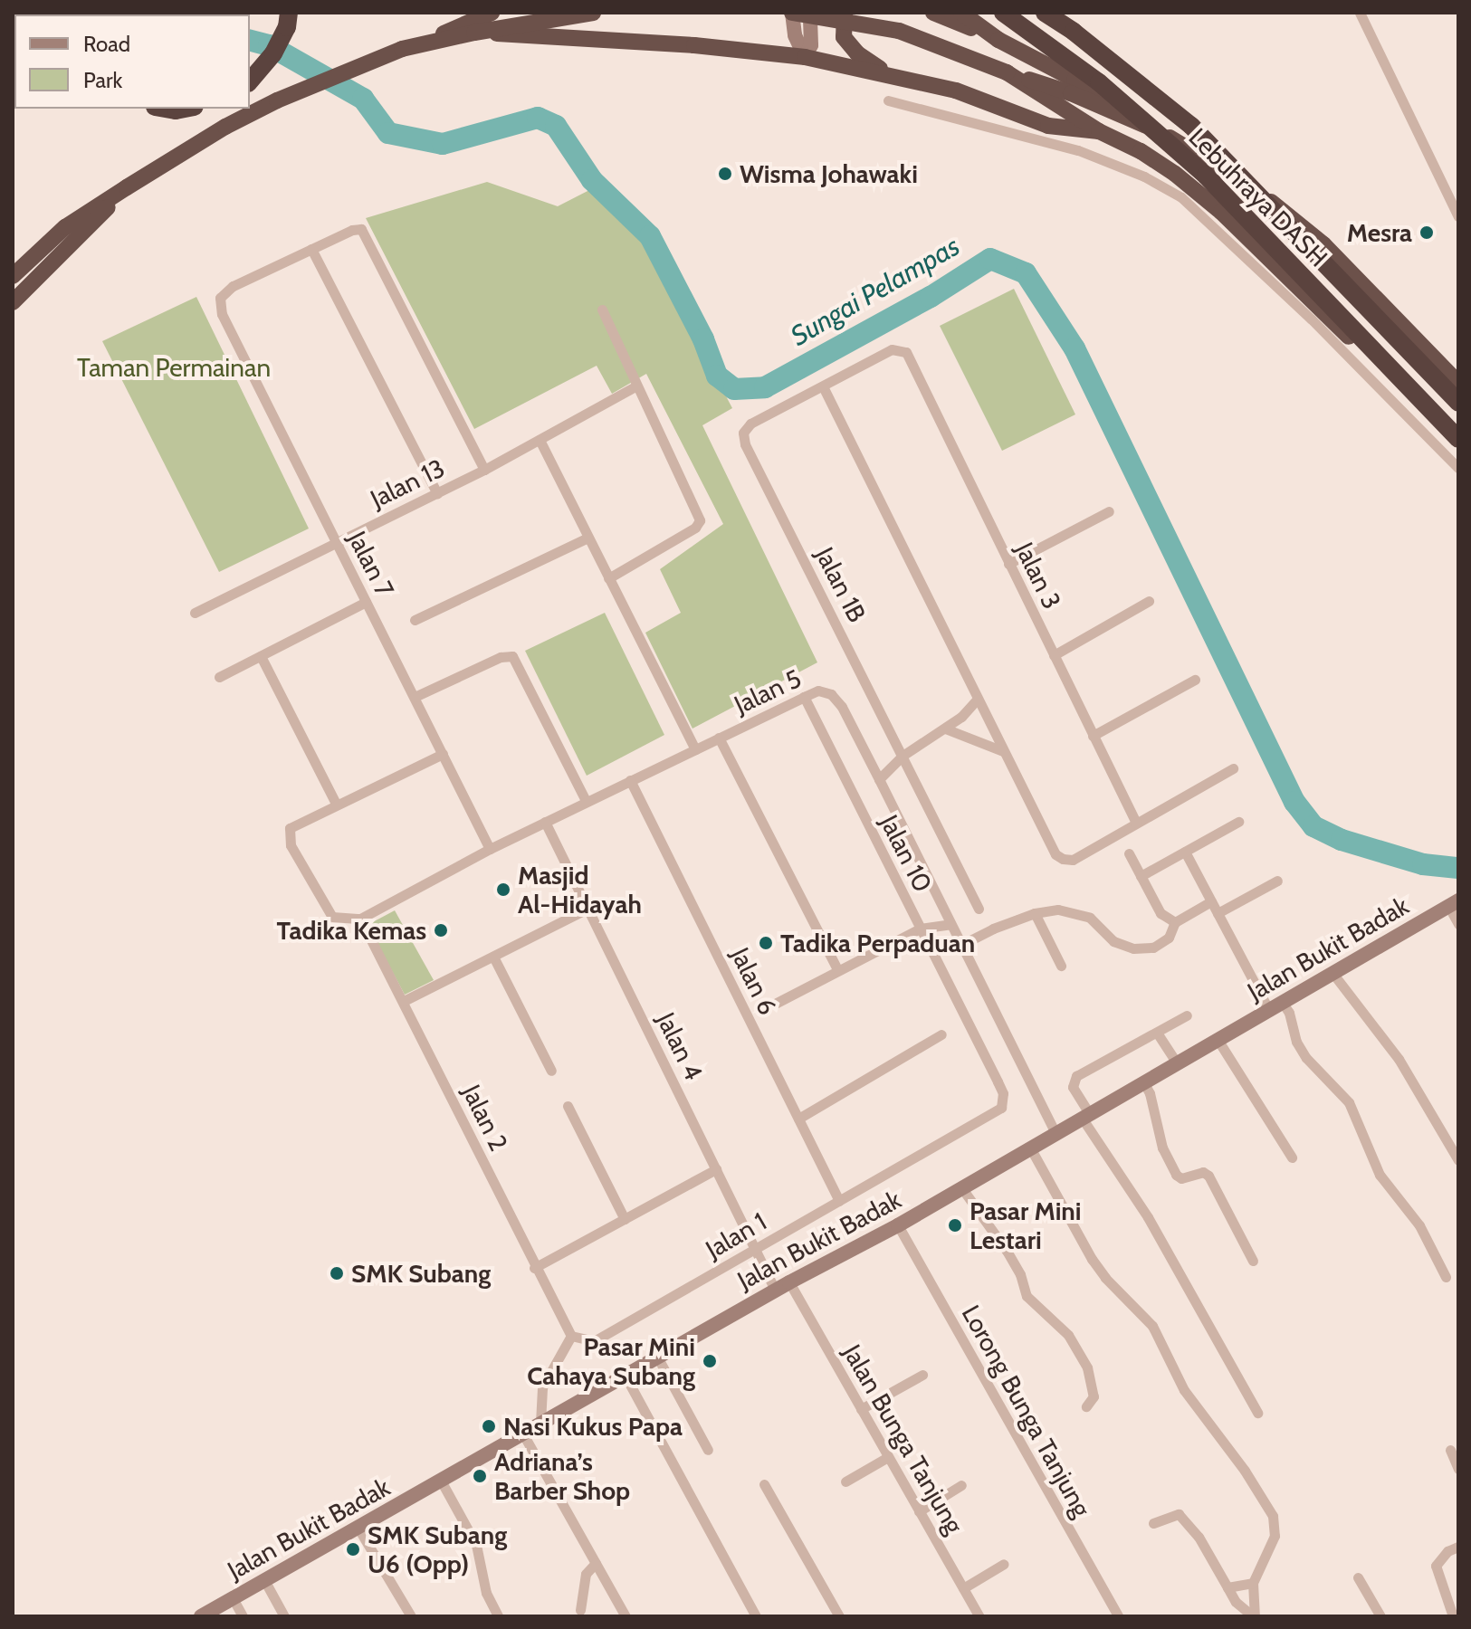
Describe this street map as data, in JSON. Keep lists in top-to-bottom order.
{
  "streets": {
    "highway": ["Lebuhraya DASH"],
    "main road": ["Jalan Bukit Badak"],
    "street": [
      "Jalan 13",
      "Jalan 7",
      "Jalan 3",
      "Jalan 1B",
      "Jalan 5",
      "Jalan 10",
      "Jalan 6",
      "Jalan 4",
      "Jalan 2",
      "Jalan 1",
      "Lorong Bunga Tanjung",
      "Jalan Bunga Tanjung"
    ]
  },
  "crossings": [
    ["Jalan 13", "Jalan 7"],
    ["Jalan 7", "Jalan 5"],
    ["Jalan 3", "Jalan 1B"],
    ["Jalan 5", "Jalan 10"],
    ["Jalan 5", "Jalan Bukit Badak"],
    ["Jalan 5", "Jalan 6"],
    ["Jalan 5", "Jalan 4"],
    ["Jalan 5", "Jalan 2"],
    ["Jalan 10", "Jalan 1"],
    ["Jalan Bukit Badak", "Jalan 4"],
    ["Jalan Bukit Badak", "Lorong Bunga Tanjung"],
    ["Jalan Bukit Badak", "Jalan Bunga Tanjung"],
    ["Jalan 6", "Jalan 1"],
    ["Jalan 4", "Jalan 1"],
    ["Jalan 2", "Jalan 1"]
  ],
  "water": ["Sungai Pelampas"],
  "parks": ["Taman Permainan"],
  "places": [
    "Wisma Johawaki",
    "Mesra",
    "Masjid Al-Hidayah",
    "Tadika Kemas",
    "Tadika Perpaduan",
    "Pasar Mini Lestari",
    "SMK Subang",
    "Pasar Mini Cahaya Subang",
    "Nasi Kukus Papa",
    "Adriana’s Barber Shop",
    "SMK Subang U6 (Opp)"
  ],
  "legend": ["Road", "Park"]
}
